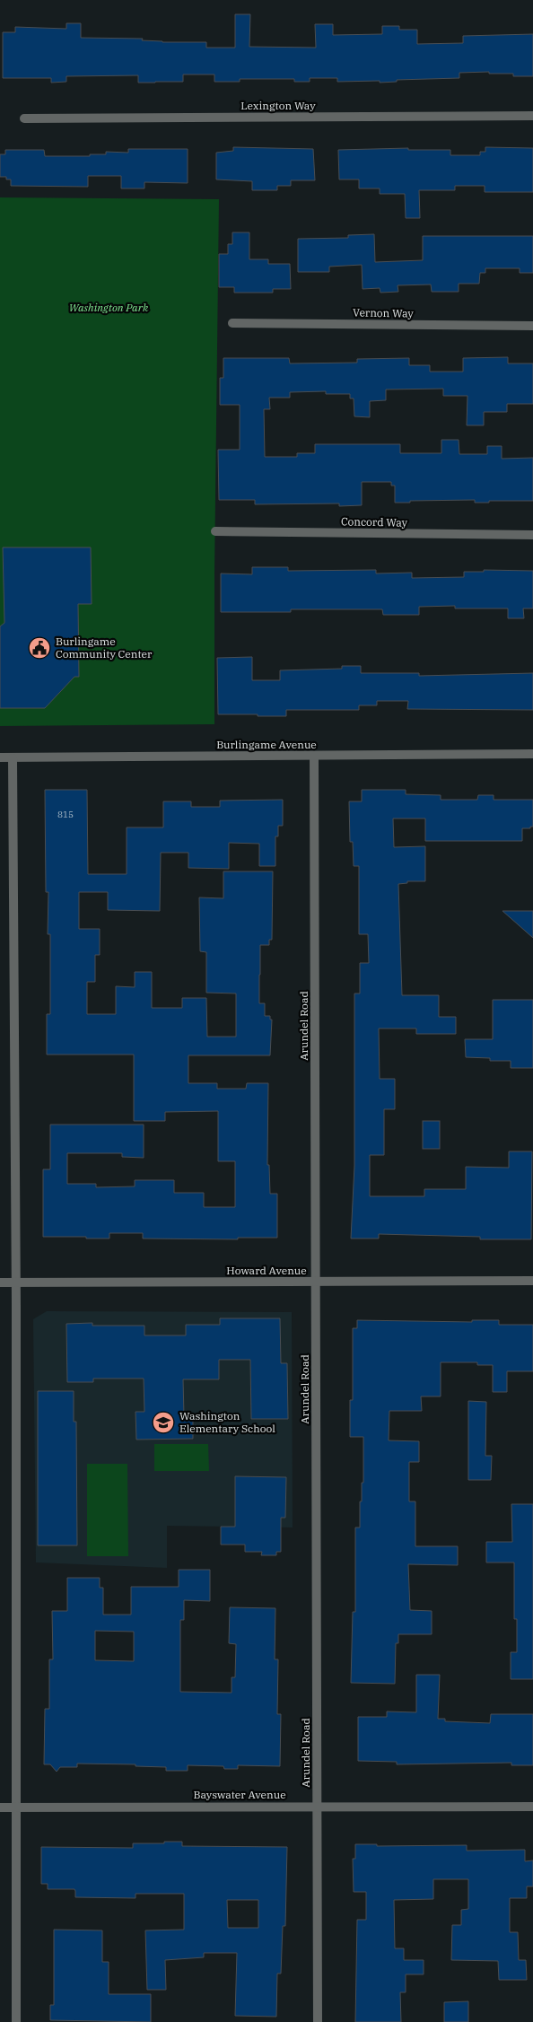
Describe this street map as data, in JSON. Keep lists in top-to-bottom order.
{
  "streets": {
    "street": [
      "Lexington Way",
      "Vernon Way",
      "Concord Way",
      "Burlingame Avenue",
      "Arundel Road",
      "Howard Avenue",
      "Bayswater Avenue"
    ]
  },
  "crossings": [
    ["Burlingame Avenue", "Arundel Road"],
    ["Arundel Road", "Howard Avenue"],
    ["Arundel Road", "Bayswater Avenue"]
  ],
  "parks": ["Washington Park"],
  "places": {
    "public building": ["Burlingame Community Center"],
    "school or university": ["Washington Elementary School"]
  },
  "house_numbers": ["815"]
}
